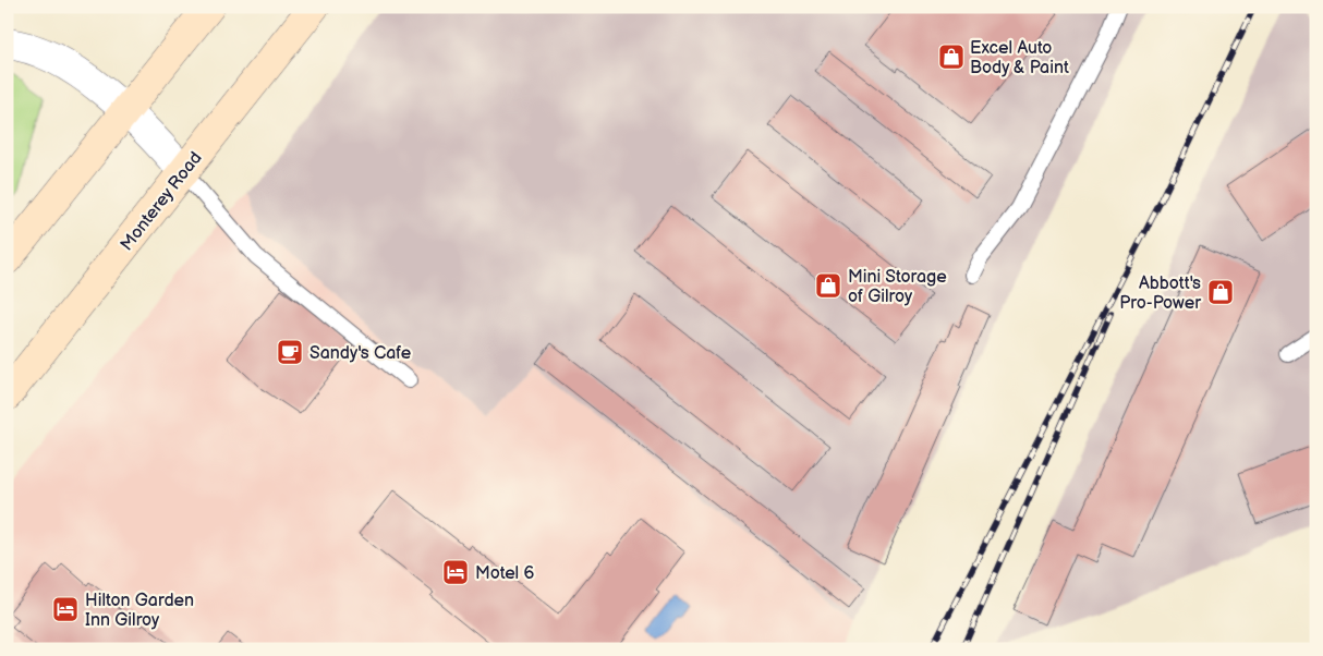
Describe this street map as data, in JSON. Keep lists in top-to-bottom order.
{
  "streets": {
    "main road": ["Monterey Road"]
  },
  "places": {
    "shop": ["Excel Auto Body & Paint", "Mini Storage of Gilroy", "Abbott's Pro-Power"],
    "cafe": ["Sandy's Cafe"],
    "hotel": ["Motel 6", "Hilton Garden Inn Gilroy"]
  }
}
